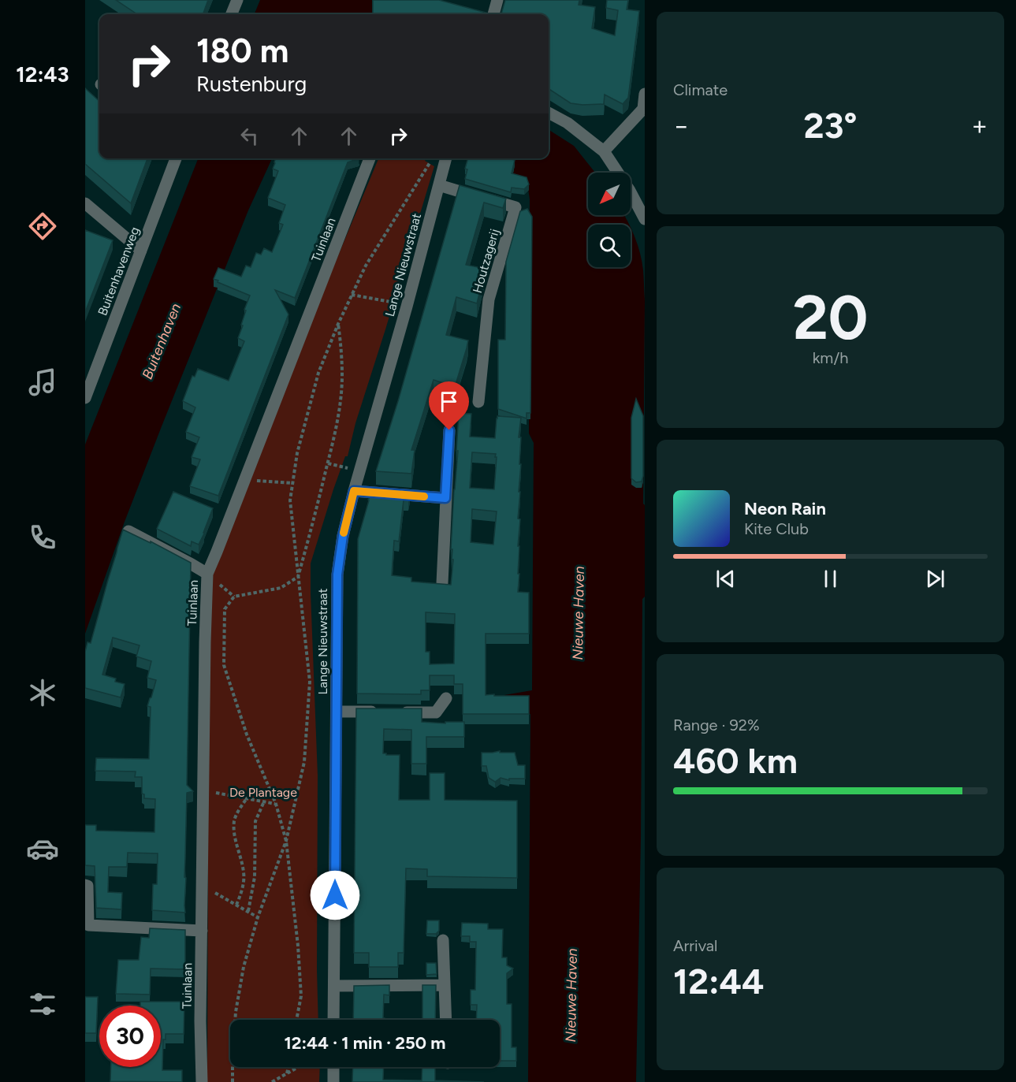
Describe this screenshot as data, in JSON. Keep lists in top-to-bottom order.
{
  "streets": {
    "street": [
      "Tuinlaan",
      "Houtzagerij",
      "Lange Nieuwstraat",
      "Buitenhavenweg"
    ]
  },
  "crossings": [
    ["Houtzagerij", "Lange Nieuwstraat"]
  ],
  "water": ["Buitenhaven", "Nieuwe Haven"],
  "parks": ["De Plantage"],
  "north": "bottom left",
  "page": {
    "tabs": "12:43",
    "tile": [
      "Climate",
      ["20", "km/h"],
      ["Range · 92%", "460 km"],
      ["Arrival", "12:44"]
    ],
    "turn": ["180 m", "Rustenburg"],
    "heat": ["−", "23°", "+"],
    "song": ["Neon Rain", "Kite Club"],
    "limit": "30",
    "trip": "12:44 · 1 min · 250 m"
  }
}
